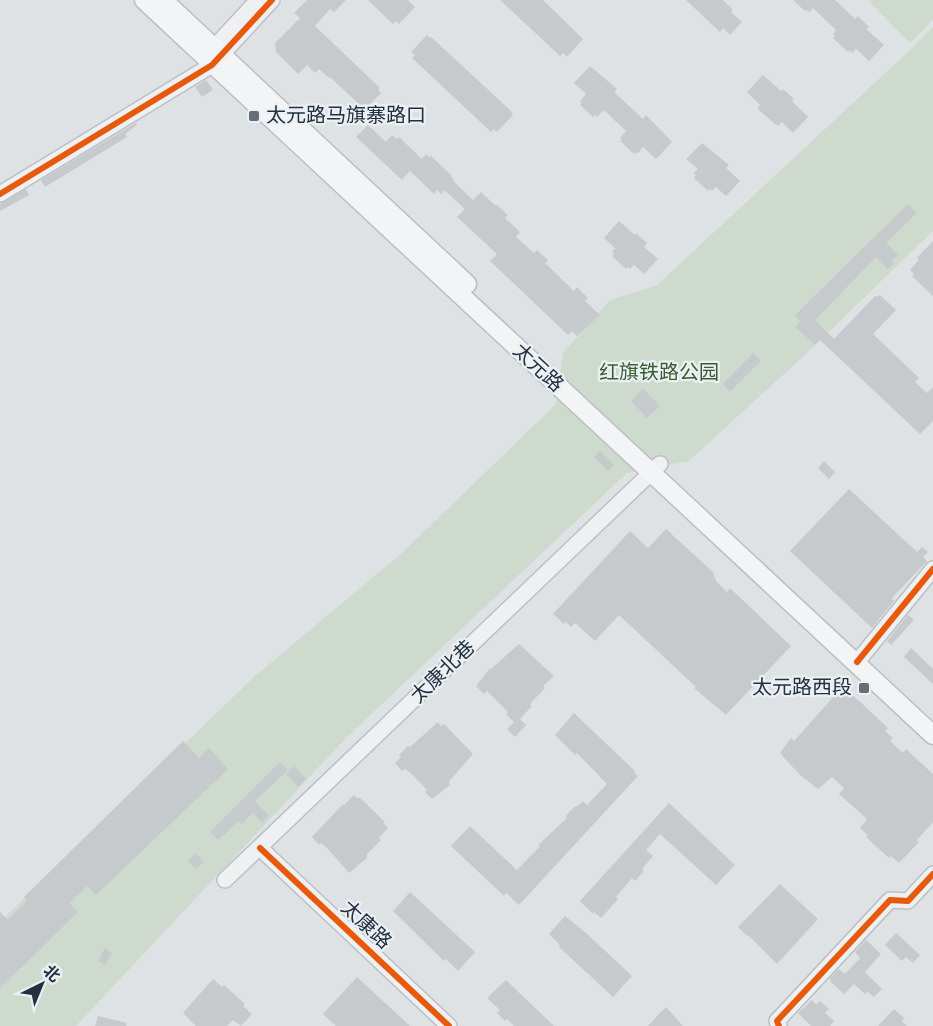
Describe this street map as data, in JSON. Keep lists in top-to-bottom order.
{
  "streets": {
    "main road": ["太元路"],
    "street": ["太康北巷", "太康路"]
  },
  "crossings": [
    ["太元路", "太康北巷"],
    ["太康北巷", "太康路"]
  ],
  "parks": ["红旗铁路公园"],
  "places": {
    "transit": ["太元路马旗寨路口", "太元路西段"]
  },
  "north": "top right"
}
